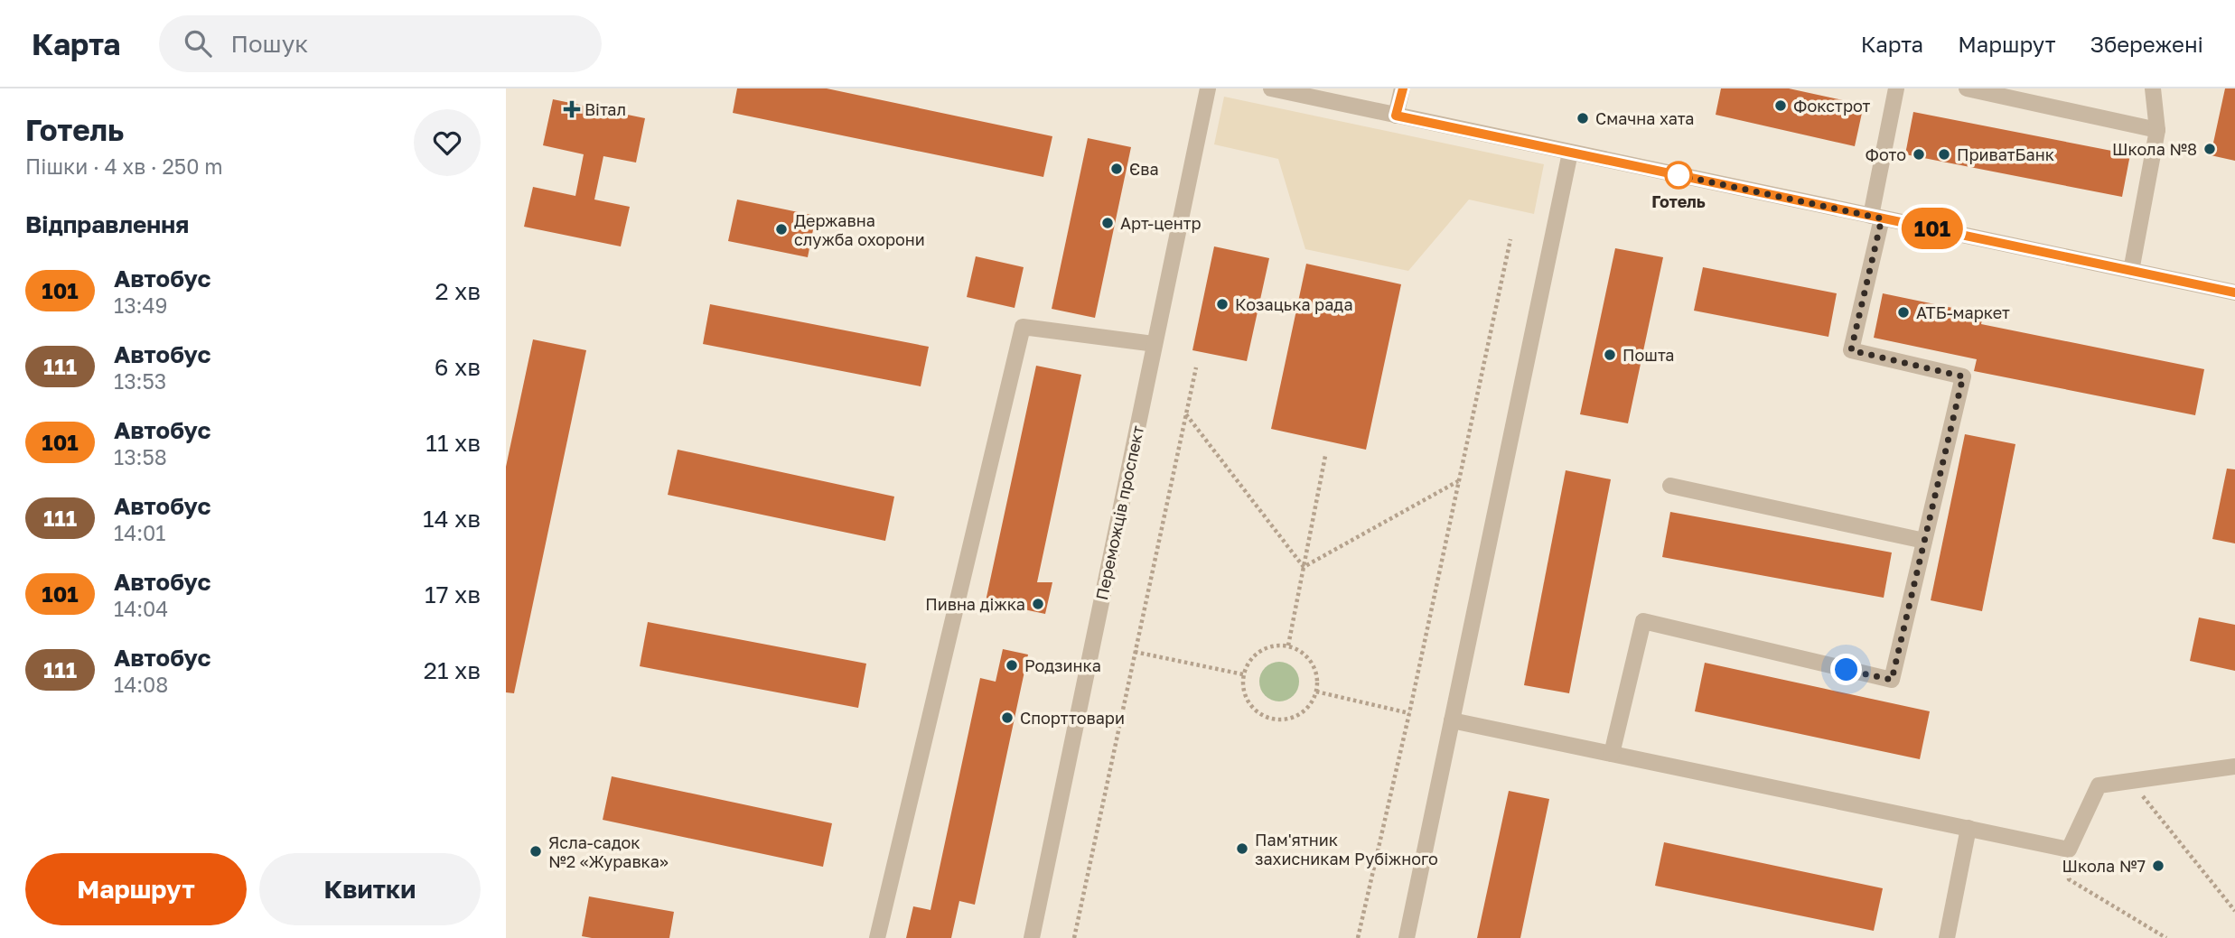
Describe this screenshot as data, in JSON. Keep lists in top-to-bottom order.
{
  "streets": {
    "street": ["Переможців проспект"]
  },
  "places": {
    "other": [
      "Фокстрот",
      "Смачна хата",
      "Школа №8",
      "Фото",
      "ПриватБанк",
      "Єва",
      "Готель",
      "Арт-центр",
      "Державна служба охорони",
      "Козацька рада",
      "АТБ-маркет",
      "Пошта",
      "Пивна діжка",
      "Родзинка",
      "Спорттовари",
      "Пам'ятник захисникам Рубіжного",
      "Ясла-садок №2 «Журавка»",
      "Школа №7"
    ],
    "health": ["Вітал"]
  },
  "lines": ["bus line 101"],
  "page": {
    "header": "Карта",
    "search": "Пошук",
    "nav": ["Карта", "Маршрут", "Збережені"],
    "heading": [
      ["Готель", "Пішки · 4 хв · 250 m"],
      "Відправлення"
    ],
    "on_map": "101",
    "list": [
      {
        "mark": "101",
        "name": "Автобус",
        "note": "13:49",
        "value": "2 хв"
      },
      {
        "mark": "111",
        "name": "Автобус",
        "note": "13:53",
        "value": "6 хв"
      },
      {
        "mark": "101",
        "name": "Автобус",
        "note": "13:58",
        "value": "11 хв"
      },
      {
        "mark": "111",
        "name": "Автобус",
        "note": "14:01",
        "value": "14 хв"
      },
      {
        "mark": "101",
        "name": "Автобус",
        "note": "14:04",
        "value": "17 хв"
      },
      {
        "mark": "111",
        "name": "Автобус",
        "note": "14:08",
        "value": "21 хв"
      }
    ],
    "buttons": ["Маршрут", "Квитки"]
  }
}
